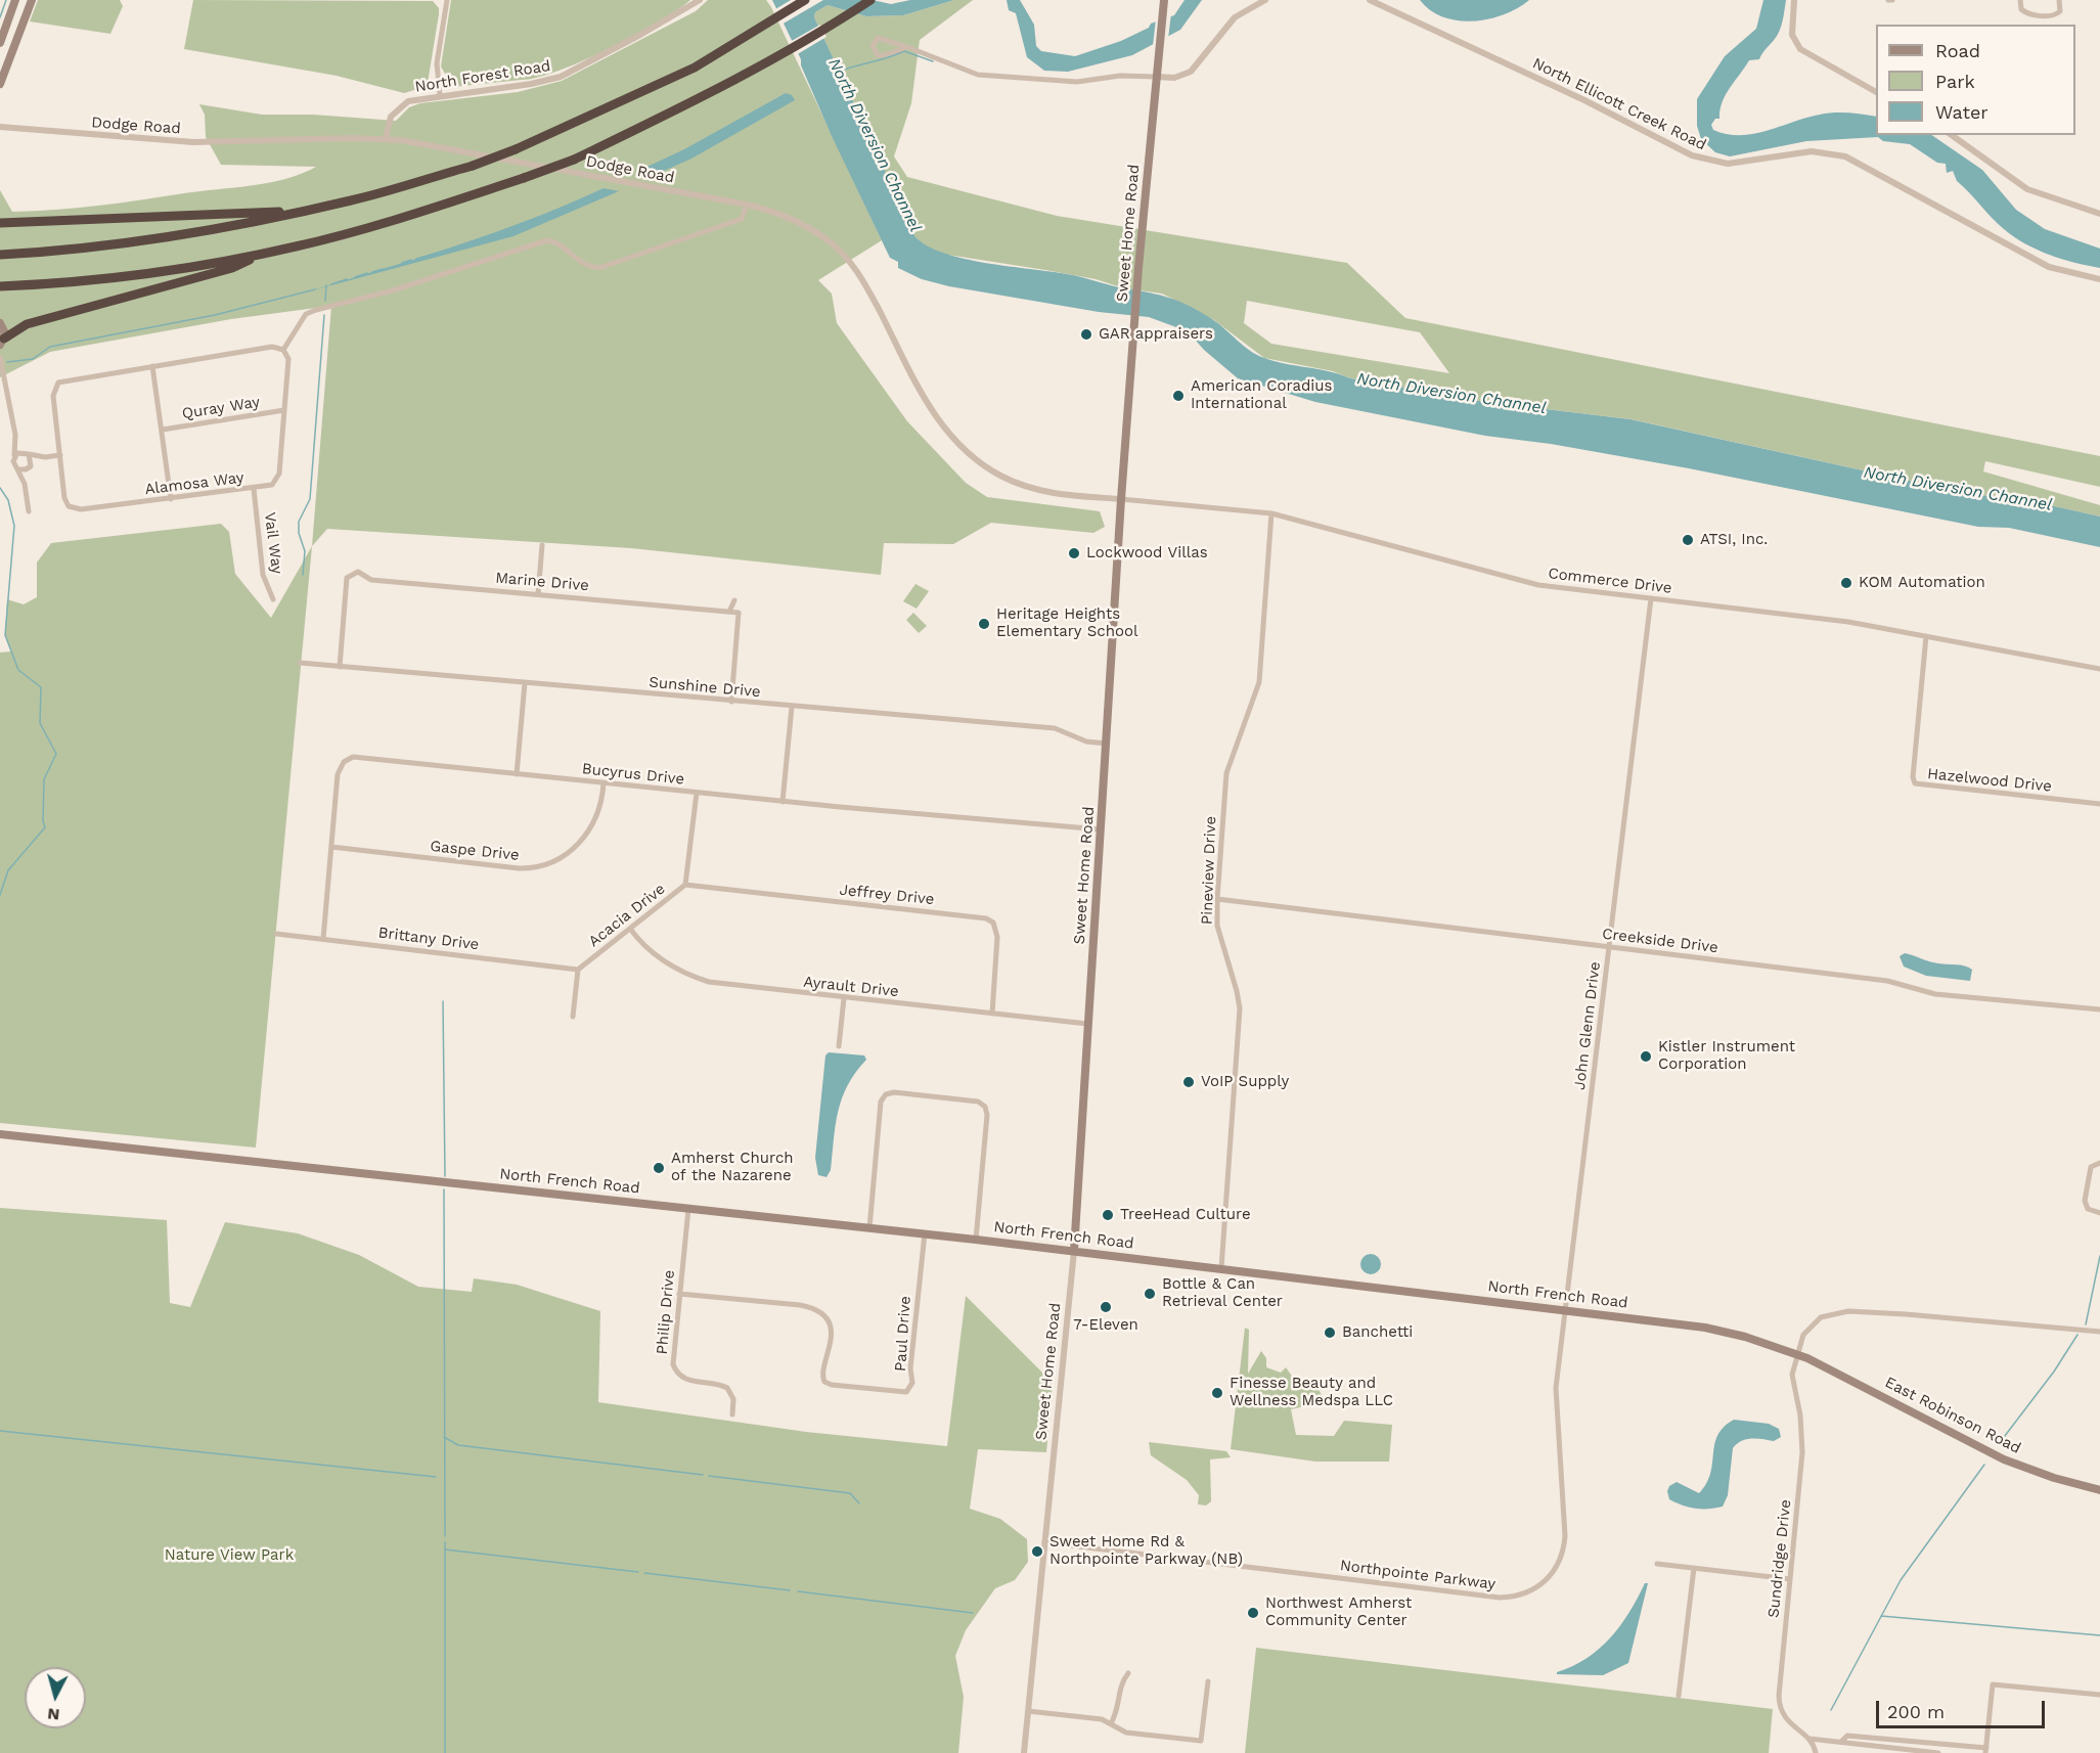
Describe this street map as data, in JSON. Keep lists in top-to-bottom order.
{
  "streets": {
    "main road": ["Sweet Home Road", "North French Road", "East Robinson Road"],
    "street": [
      "North Forest Road",
      "North Ellicott Creek Road",
      "Dodge Road",
      "Quray Way",
      "Alamosa Way",
      "Vail Way",
      "Commerce Drive",
      "Marine Drive",
      "Sunshine Drive",
      "Bucyrus Drive",
      "Hazelwood Drive",
      "Gaspe Drive",
      "Pineview Drive",
      "Jeffrey Drive",
      "Acacia Drive",
      "Brittany Drive",
      "Creekside Drive",
      "Ayrault Drive",
      "John Glenn Drive",
      "Philip Drive",
      "Paul Drive",
      "Sundridge Drive",
      "Northpointe Parkway"
    ]
  },
  "crossings": [
    ["North Forest Road", "Dodge Road"],
    ["Dodge Road", "Sweet Home Road"],
    ["Dodge Road", "Commerce Drive"],
    ["Sweet Home Road", "Commerce Drive"],
    ["Sweet Home Road", "Sunshine Drive"],
    ["Sweet Home Road", "Bucyrus Drive"],
    ["Sweet Home Road", "Ayrault Drive"],
    ["Sweet Home Road", "North French Road"],
    ["Sweet Home Road", "Northpointe Parkway"],
    ["Quray Way", "Alamosa Way"],
    ["Alamosa Way", "Vail Way"],
    ["Commerce Drive", "Hazelwood Drive"],
    ["Commerce Drive", "Pineview Drive"],
    ["Commerce Drive", "John Glenn Drive"],
    ["Marine Drive", "Sunshine Drive"],
    ["Bucyrus Drive", "Gaspe Drive"],
    ["Bucyrus Drive", "Acacia Drive"],
    ["Bucyrus Drive", "Brittany Drive"],
    ["Pineview Drive", "Creekside Drive"],
    ["Pineview Drive", "North French Road"],
    ["Jeffrey Drive", "Acacia Drive"],
    ["Jeffrey Drive", "Ayrault Drive"],
    ["Acacia Drive", "Brittany Drive"],
    ["Acacia Drive", "Ayrault Drive"],
    ["Creekside Drive", "John Glenn Drive"],
    ["John Glenn Drive", "North French Road"],
    ["John Glenn Drive", "Northpointe Parkway"],
    ["North French Road", "Philip Drive"],
    ["North French Road", "Paul Drive"],
    ["North French Road", "East Robinson Road"],
    ["North French Road", "Sundridge Drive"],
    ["North French Road", "Northpointe Parkway"],
    ["Philip Drive", "Paul Drive"],
    ["East Robinson Road", "Sundridge Drive"]
  ],
  "water": ["North Diversion Channel"],
  "parks": ["Nature View Park"],
  "places": [
    "GAR appraisers",
    "American Coradius International",
    "ATSI, Inc.",
    "Lockwood Villas",
    "KOM Automation",
    "Heritage Heights Elementary School",
    "Kistler Instrument Corporation",
    "VoIP Supply",
    "Amherst Church of the Nazarene",
    "TreeHead Culture",
    "Bottle & Can Retrieval Center",
    "7-Eleven",
    "Banchetti",
    "Finesse Beauty and Wellness Medspa LLC",
    "Sweet Home Rd & Northpointe Parkway (NB)",
    "Northwest Amherst Community Center"
  ],
  "legend": ["Road", "Park", "Water"],
  "scale_bar": "200 m",
  "north": "bottom"
}
